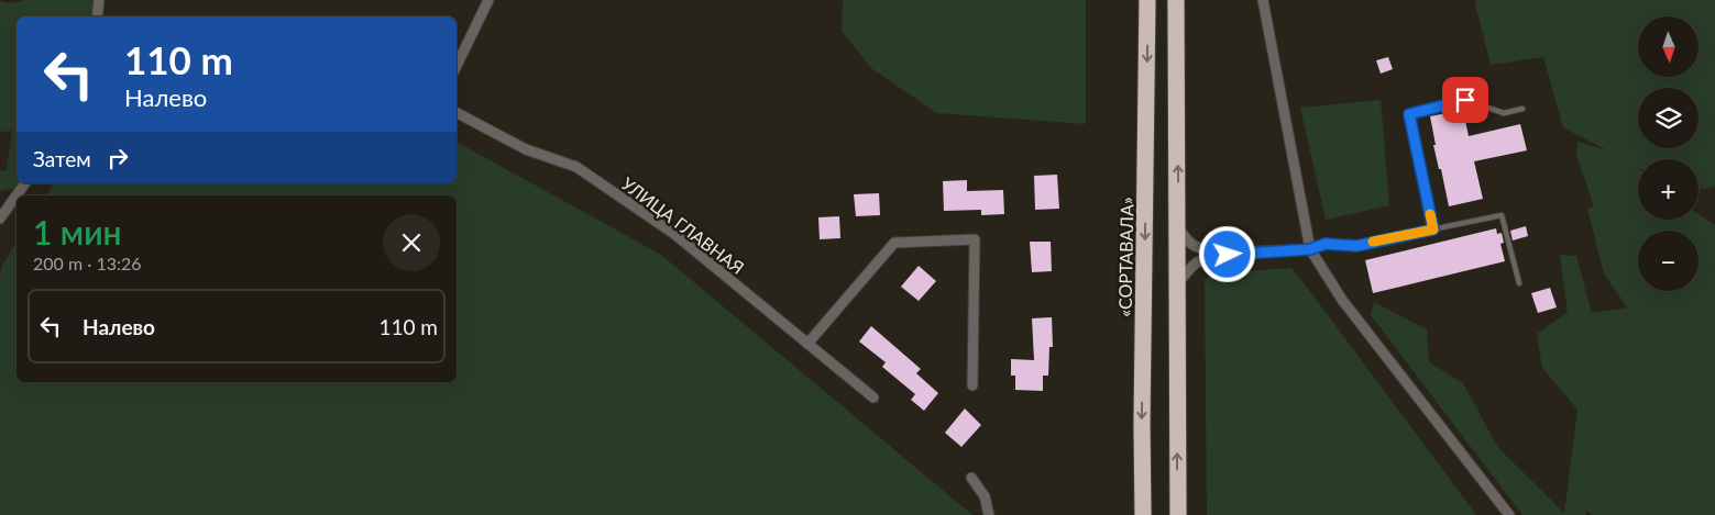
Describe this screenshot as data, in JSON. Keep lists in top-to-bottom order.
{
  "streets": {
    "highway": ["«СОРТАВАЛА»"],
    "street": ["УЛИЦА ГЛАВНАЯ"]
  },
  "north": "bottom",
  "page": {
    "map_buttons": ["+", "−"],
    "turn": ["110 m", "Налево"],
    "then": "Затем",
    "heading": ["1 мин", "200 m · 13:26"],
    "list": [
      {
        "name": "Налево",
        "value": "110 m"
      }
    ]
  }
}
